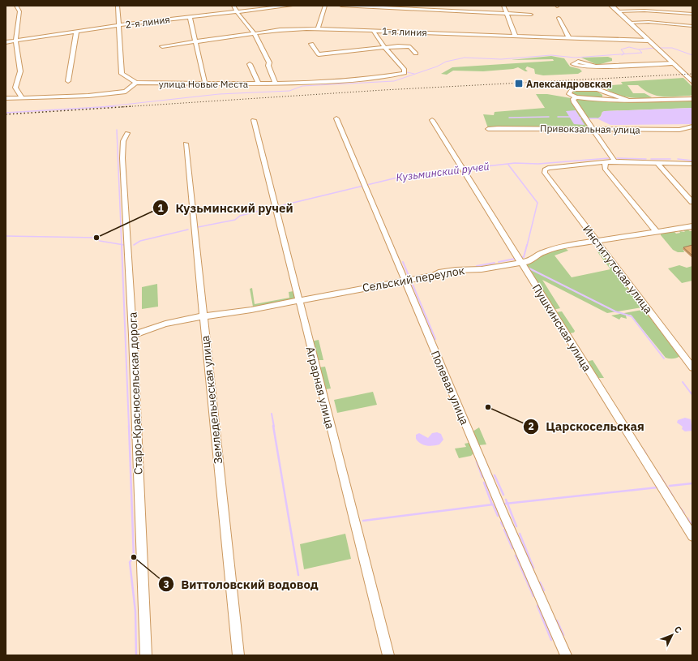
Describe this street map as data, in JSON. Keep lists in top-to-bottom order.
{
  "streets": {
    "street": [
      "2-я линия",
      "1-я линия",
      "улица Новые Места",
      "Привокзальная улица",
      "Институтская улица",
      "Сельский переулок",
      "Пушкинская улица",
      "Аграрная улица",
      "Полевая улица",
      "Старо-Красносельская дорога",
      "Земледельческая улица"
    ]
  },
  "crossings": [
    ["Институтская улица", "Сельский переулок"],
    ["Сельский переулок", "Пушкинская улица"],
    ["Сельский переулок", "Аграрная улица"],
    ["Сельский переулок", "Полевая улица"],
    ["Сельский переулок", "Старо-Красносельская дорога"],
    ["Сельский переулок", "Земледельческая улица"]
  ],
  "water": ["Кузьминский ручей"],
  "places": {
    "transit": ["Александровская"],
    "other": ["Кузьминский ручей", "Царскосельская", "Виттоловский водовод"]
  },
  "north": "top right"
}
